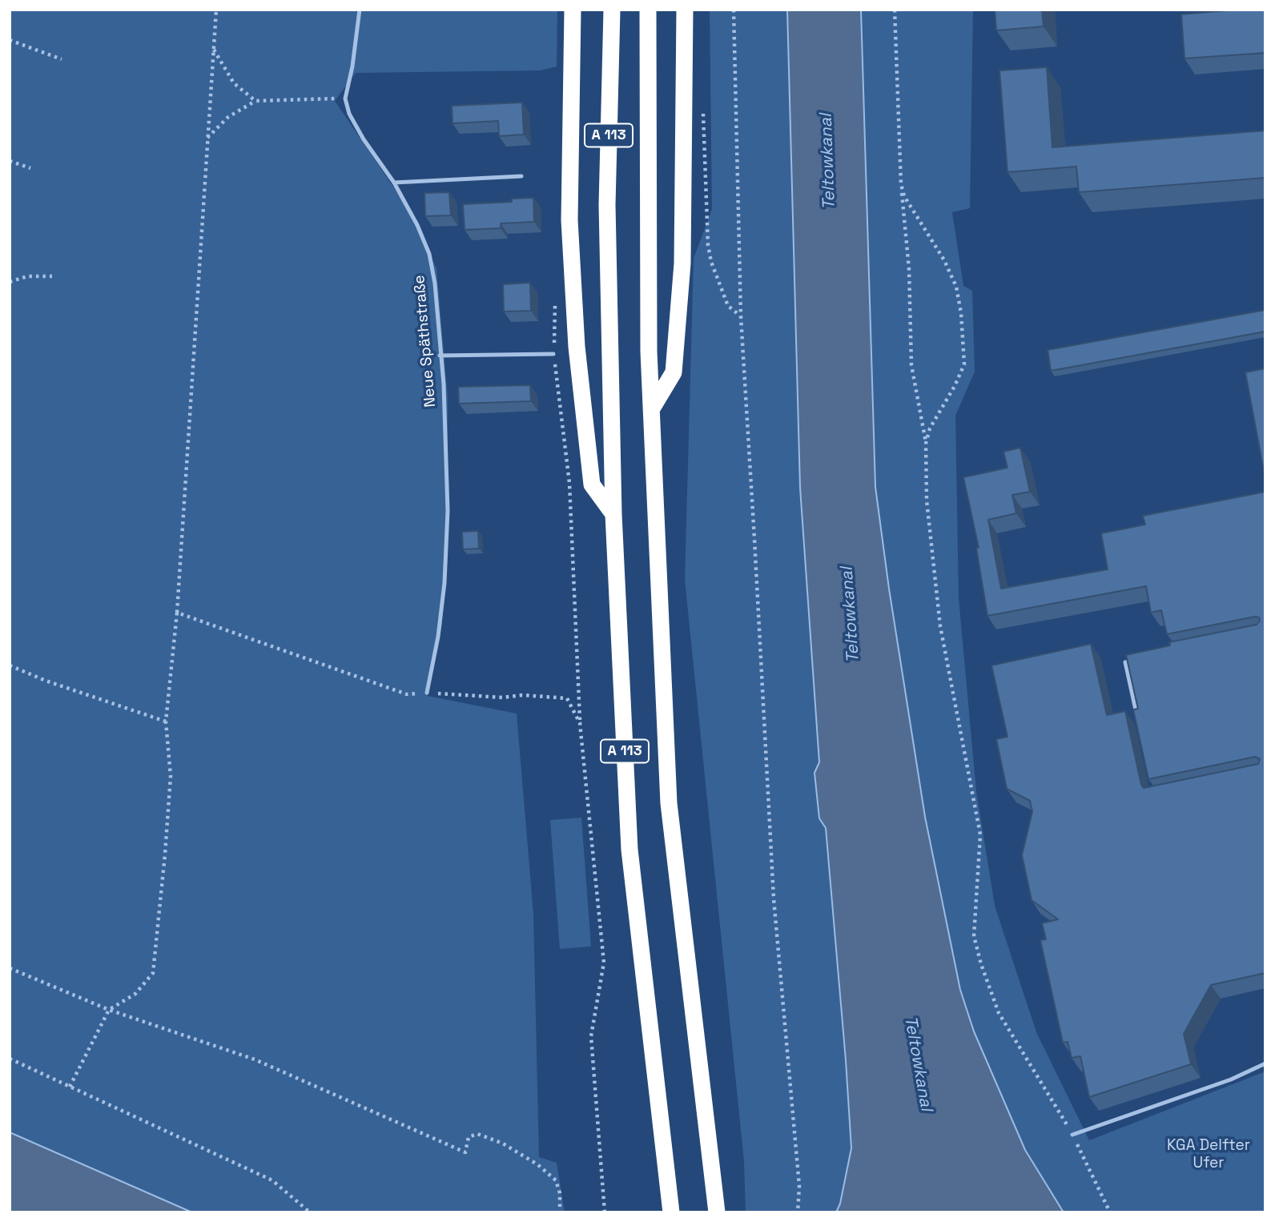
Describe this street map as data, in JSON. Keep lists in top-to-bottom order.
{
  "streets": {
    "highway": ["A 113"],
    "lane": ["Neue Späthstraße"]
  },
  "water": ["Teltowkanal"],
  "parks": ["KGA Delfter Ufer"]
}
